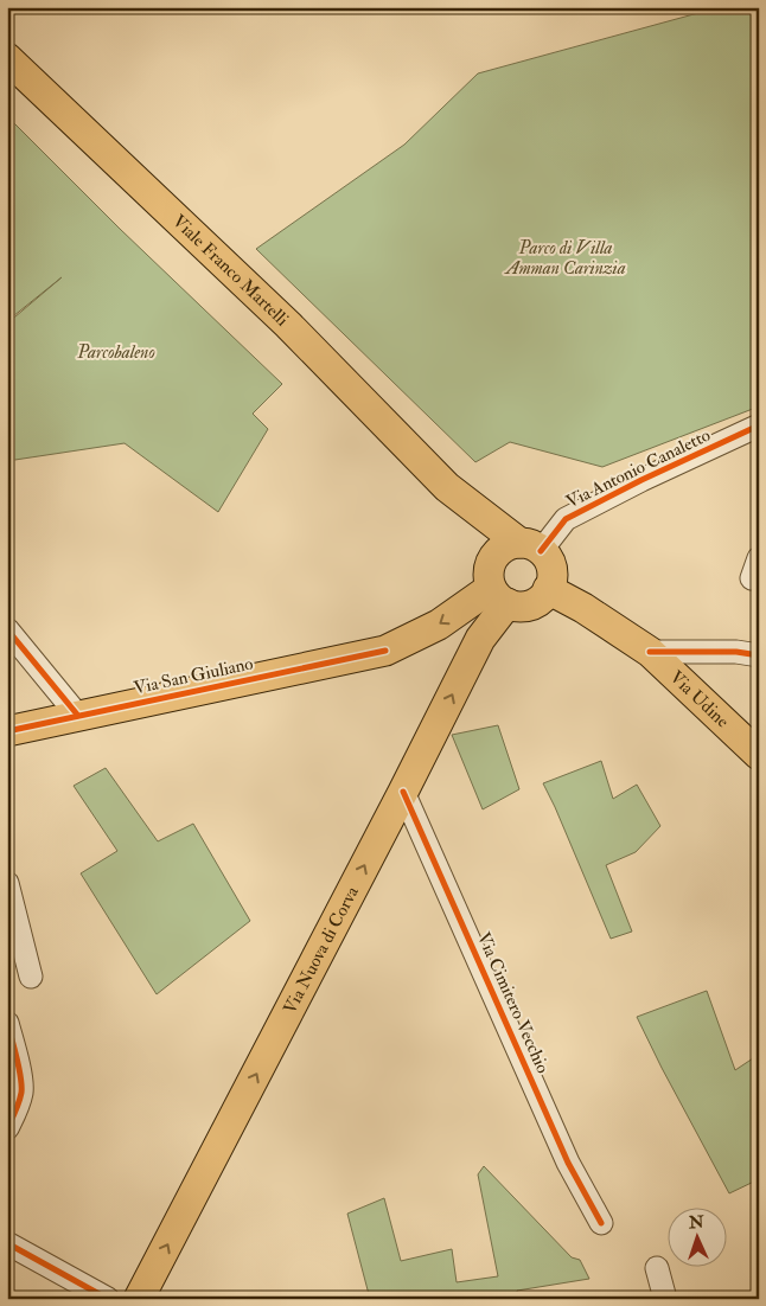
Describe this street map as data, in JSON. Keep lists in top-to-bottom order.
{
  "streets": {
    "main road": [
      "Viale Franco Martelli",
      "Via San Giuliano",
      "Via Udine",
      "Via Nuova di Corva"
    ],
    "street": ["Via Antonio Canaletto", "Via Cimitero Vecchio"]
  },
  "crossings": [
    ["Viale Franco Martelli", "Via Antonio Canaletto"],
    ["Viale Franco Martelli", "Via San Giuliano"],
    ["Viale Franco Martelli", "Via Udine"],
    ["Viale Franco Martelli", "Via Nuova di Corva"],
    ["Via Antonio Canaletto", "Via San Giuliano"],
    ["Via Antonio Canaletto", "Via Udine"],
    ["Via Antonio Canaletto", "Via Nuova di Corva"],
    ["Via San Giuliano", "Via Udine"],
    ["Via San Giuliano", "Via Nuova di Corva"],
    ["Via Udine", "Via Nuova di Corva"],
    ["Via Nuova di Corva", "Via Cimitero Vecchio"]
  ],
  "one_way": ["Via San Giuliano", "Via Nuova di Corva"],
  "parks": ["Parco di Villa Amman Carinzia", "Parcobaleno"],
  "north": "top"
}
